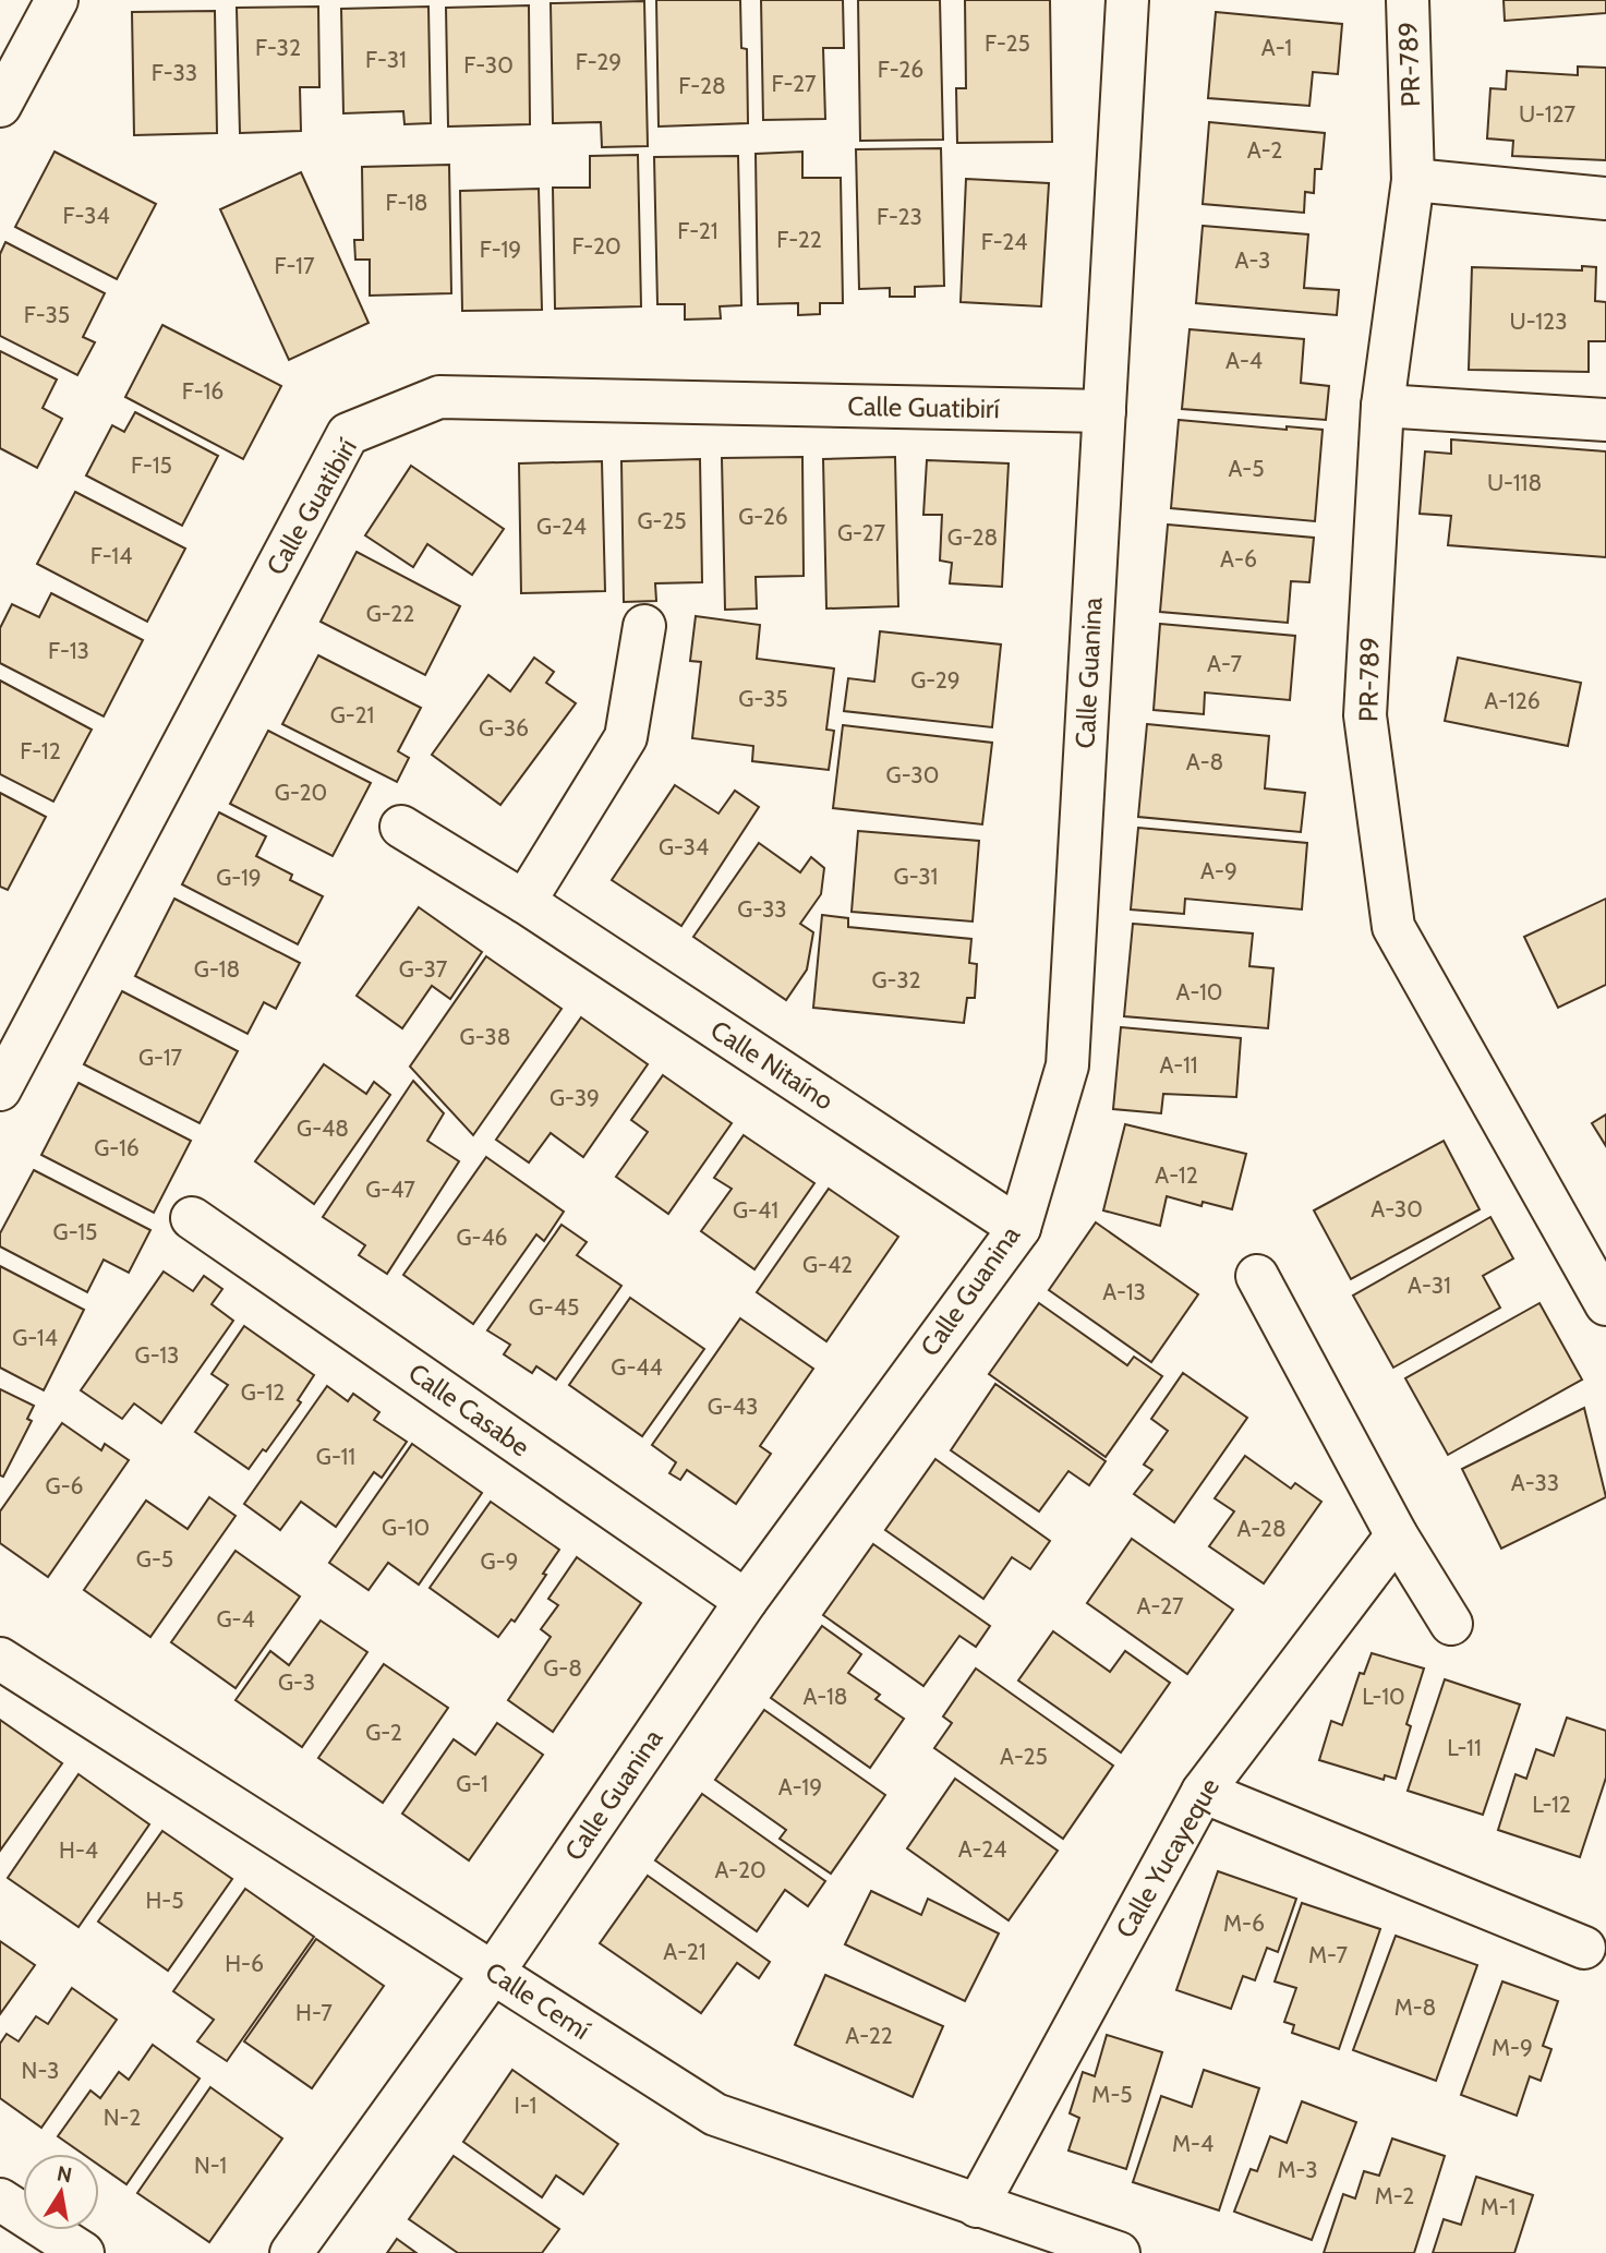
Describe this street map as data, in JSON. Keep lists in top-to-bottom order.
{
  "streets": {
    "street": [
      "PR-789",
      "Calle Guatibirí",
      "Calle Guanina",
      "Calle Nitaíno",
      "Calle Casabe",
      "Calle Yucayeque",
      "Calle Cemí"
    ]
  },
  "crossings": [
    ["Calle Guatibirí", "Calle Guanina"],
    ["Calle Guanina", "Calle Nitaíno"],
    ["Calle Guanina", "Calle Casabe"],
    ["Calle Guanina", "Calle Cemí"],
    ["Calle Yucayeque", "Calle Cemí"]
  ],
  "house_numbers": [
    "F-25",
    "F-32",
    "A-1",
    "F-31",
    "F-29",
    "F-30",
    "F-26",
    "F-33",
    "F-27",
    "F-28",
    "U-127",
    "A-2",
    "F-18",
    "F-34",
    "F-23",
    "F-21",
    "F-22",
    "F-24",
    "F-20",
    "F-19",
    "A-3",
    "F-17",
    "F-35",
    "U-123",
    "A-4",
    "F-16",
    "F-15",
    "A-5",
    "U-118",
    "G-26",
    "G-25",
    "G-24",
    "G-27",
    "G-28",
    "F-14",
    "A-6",
    "G-22",
    "F-13",
    "A-7",
    "G-29",
    "G-35",
    "A-126",
    "G-21",
    "G-36",
    "F-12",
    "A-8",
    "G-30",
    "G-20",
    "G-34",
    "A-9",
    "G-31",
    "G-19",
    "G-33",
    "G-18",
    "G-37",
    "G-32",
    "A-10",
    "G-38",
    "G-17",
    "A-11",
    "G-39",
    "G-48",
    "G-16",
    "A-12",
    "G-47",
    "A-30",
    "G-41",
    "G-15",
    "G-46",
    "G-42",
    "A-31",
    "A-13",
    "G-45",
    "G-14",
    "G-13",
    "G-44",
    "G-12",
    "G-43",
    "G-11",
    "A-33",
    "G-6",
    "G-10",
    "A-28",
    "G-5",
    "G-9",
    "A-27",
    "G-4",
    "G-8",
    "G-3",
    "A-18",
    "L-10",
    "G-2",
    "L-11",
    "A-25",
    "G-1",
    "A-19",
    "L-12",
    "A-24",
    "H-4",
    "A-20",
    "H-5",
    "M-6",
    "A-21",
    "M-7",
    "H-6",
    "M-8",
    "H-7",
    "A-22",
    "M-9",
    "N-3",
    "M-5",
    "I-1",
    "N-2",
    "M-4",
    "N-1",
    "M-3",
    "M-2",
    "M-1"
  ],
  "north": "top"
}
